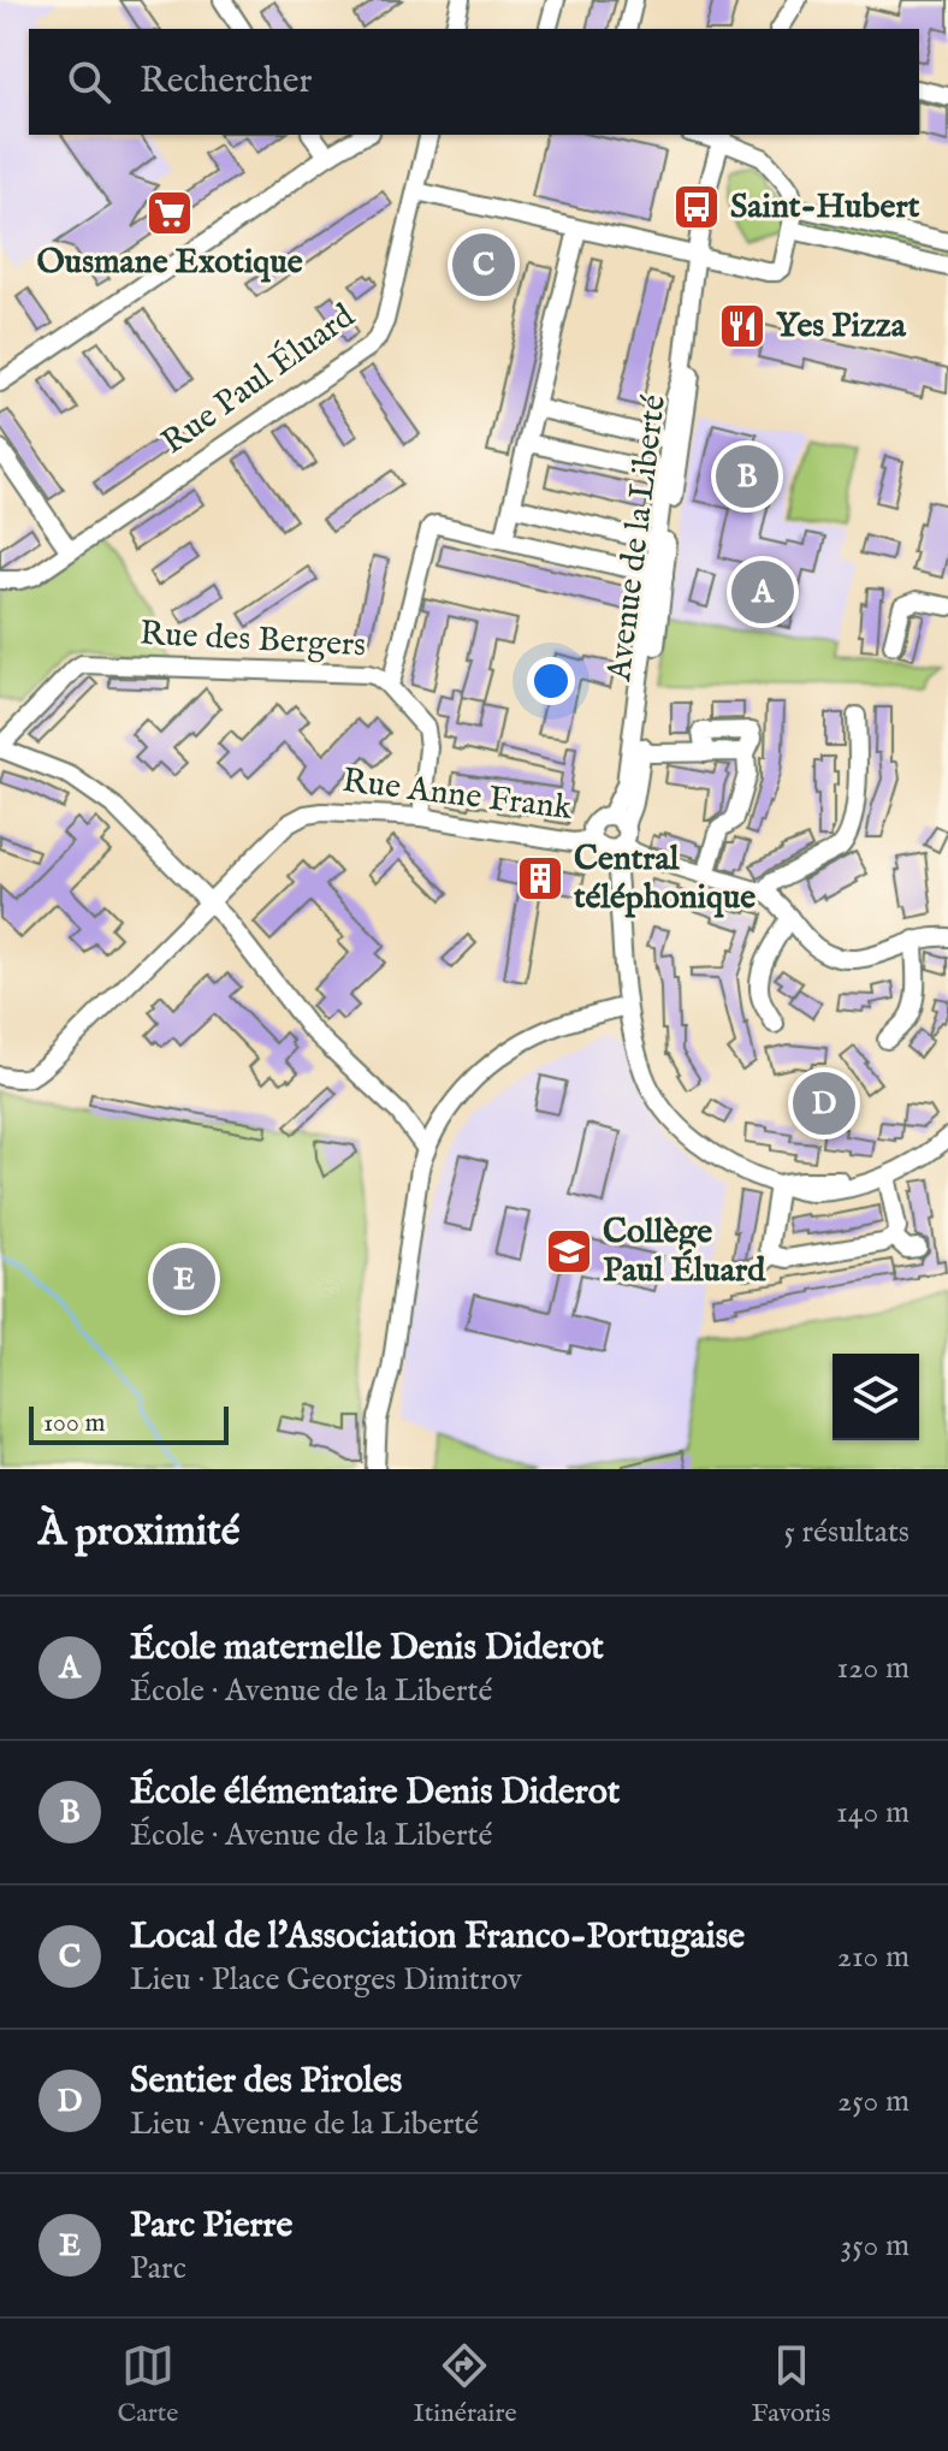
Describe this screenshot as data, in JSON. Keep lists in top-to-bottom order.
{
  "streets": {
    "street": [
      "Rue Paul Éluard",
      "Avenue de la Liberté",
      "Rue des Bergers",
      "Rue Anne Frank"
    ]
  },
  "crossings": [
    ["Avenue de la Liberté", "Rue Anne Frank"],
    ["Rue des Bergers", "Rue Anne Frank"]
  ],
  "places": {
    "bus stop": ["Saint-Hubert"],
    "supermarket": ["Ousmane Exotique"],
    "restaurant": ["Yes Pizza"],
    "building": ["Central téléphonique"],
    "school or university": ["Collège Paul Éluard"]
  },
  "scale_bar": "100 m",
  "page": {
    "search": "Rechercher",
    "pins": [
      "C",
      "B",
      "A",
      "D",
      "E"
    ],
    "scale": "100 m",
    "heading": ["À proximité", "5 résultats"],
    "list": [
      {
        "mark": "A",
        "name": "École maternelle Denis Diderot",
        "note": "École · Avenue de la Liberté",
        "value": "120 m"
      },
      {
        "mark": "B",
        "name": "École élémentaire Denis Diderot",
        "note": "École · Avenue de la Liberté",
        "value": "140 m"
      },
      {
        "mark": "C",
        "name": "Local de l'Association Franco-Portugaise",
        "note": "Lieu · Place Georges Dimitrov",
        "value": "210 m"
      },
      {
        "mark": "D",
        "name": "Sentier des Piroles",
        "note": "Lieu · Avenue de la Liberté",
        "value": "250 m"
      },
      {
        "mark": "E",
        "name": "Parc Pierre",
        "note": "Parc",
        "value": "350 m"
      }
    ],
    "nav": ["Carte", "Itinéraire", "Favoris"]
  }
}
